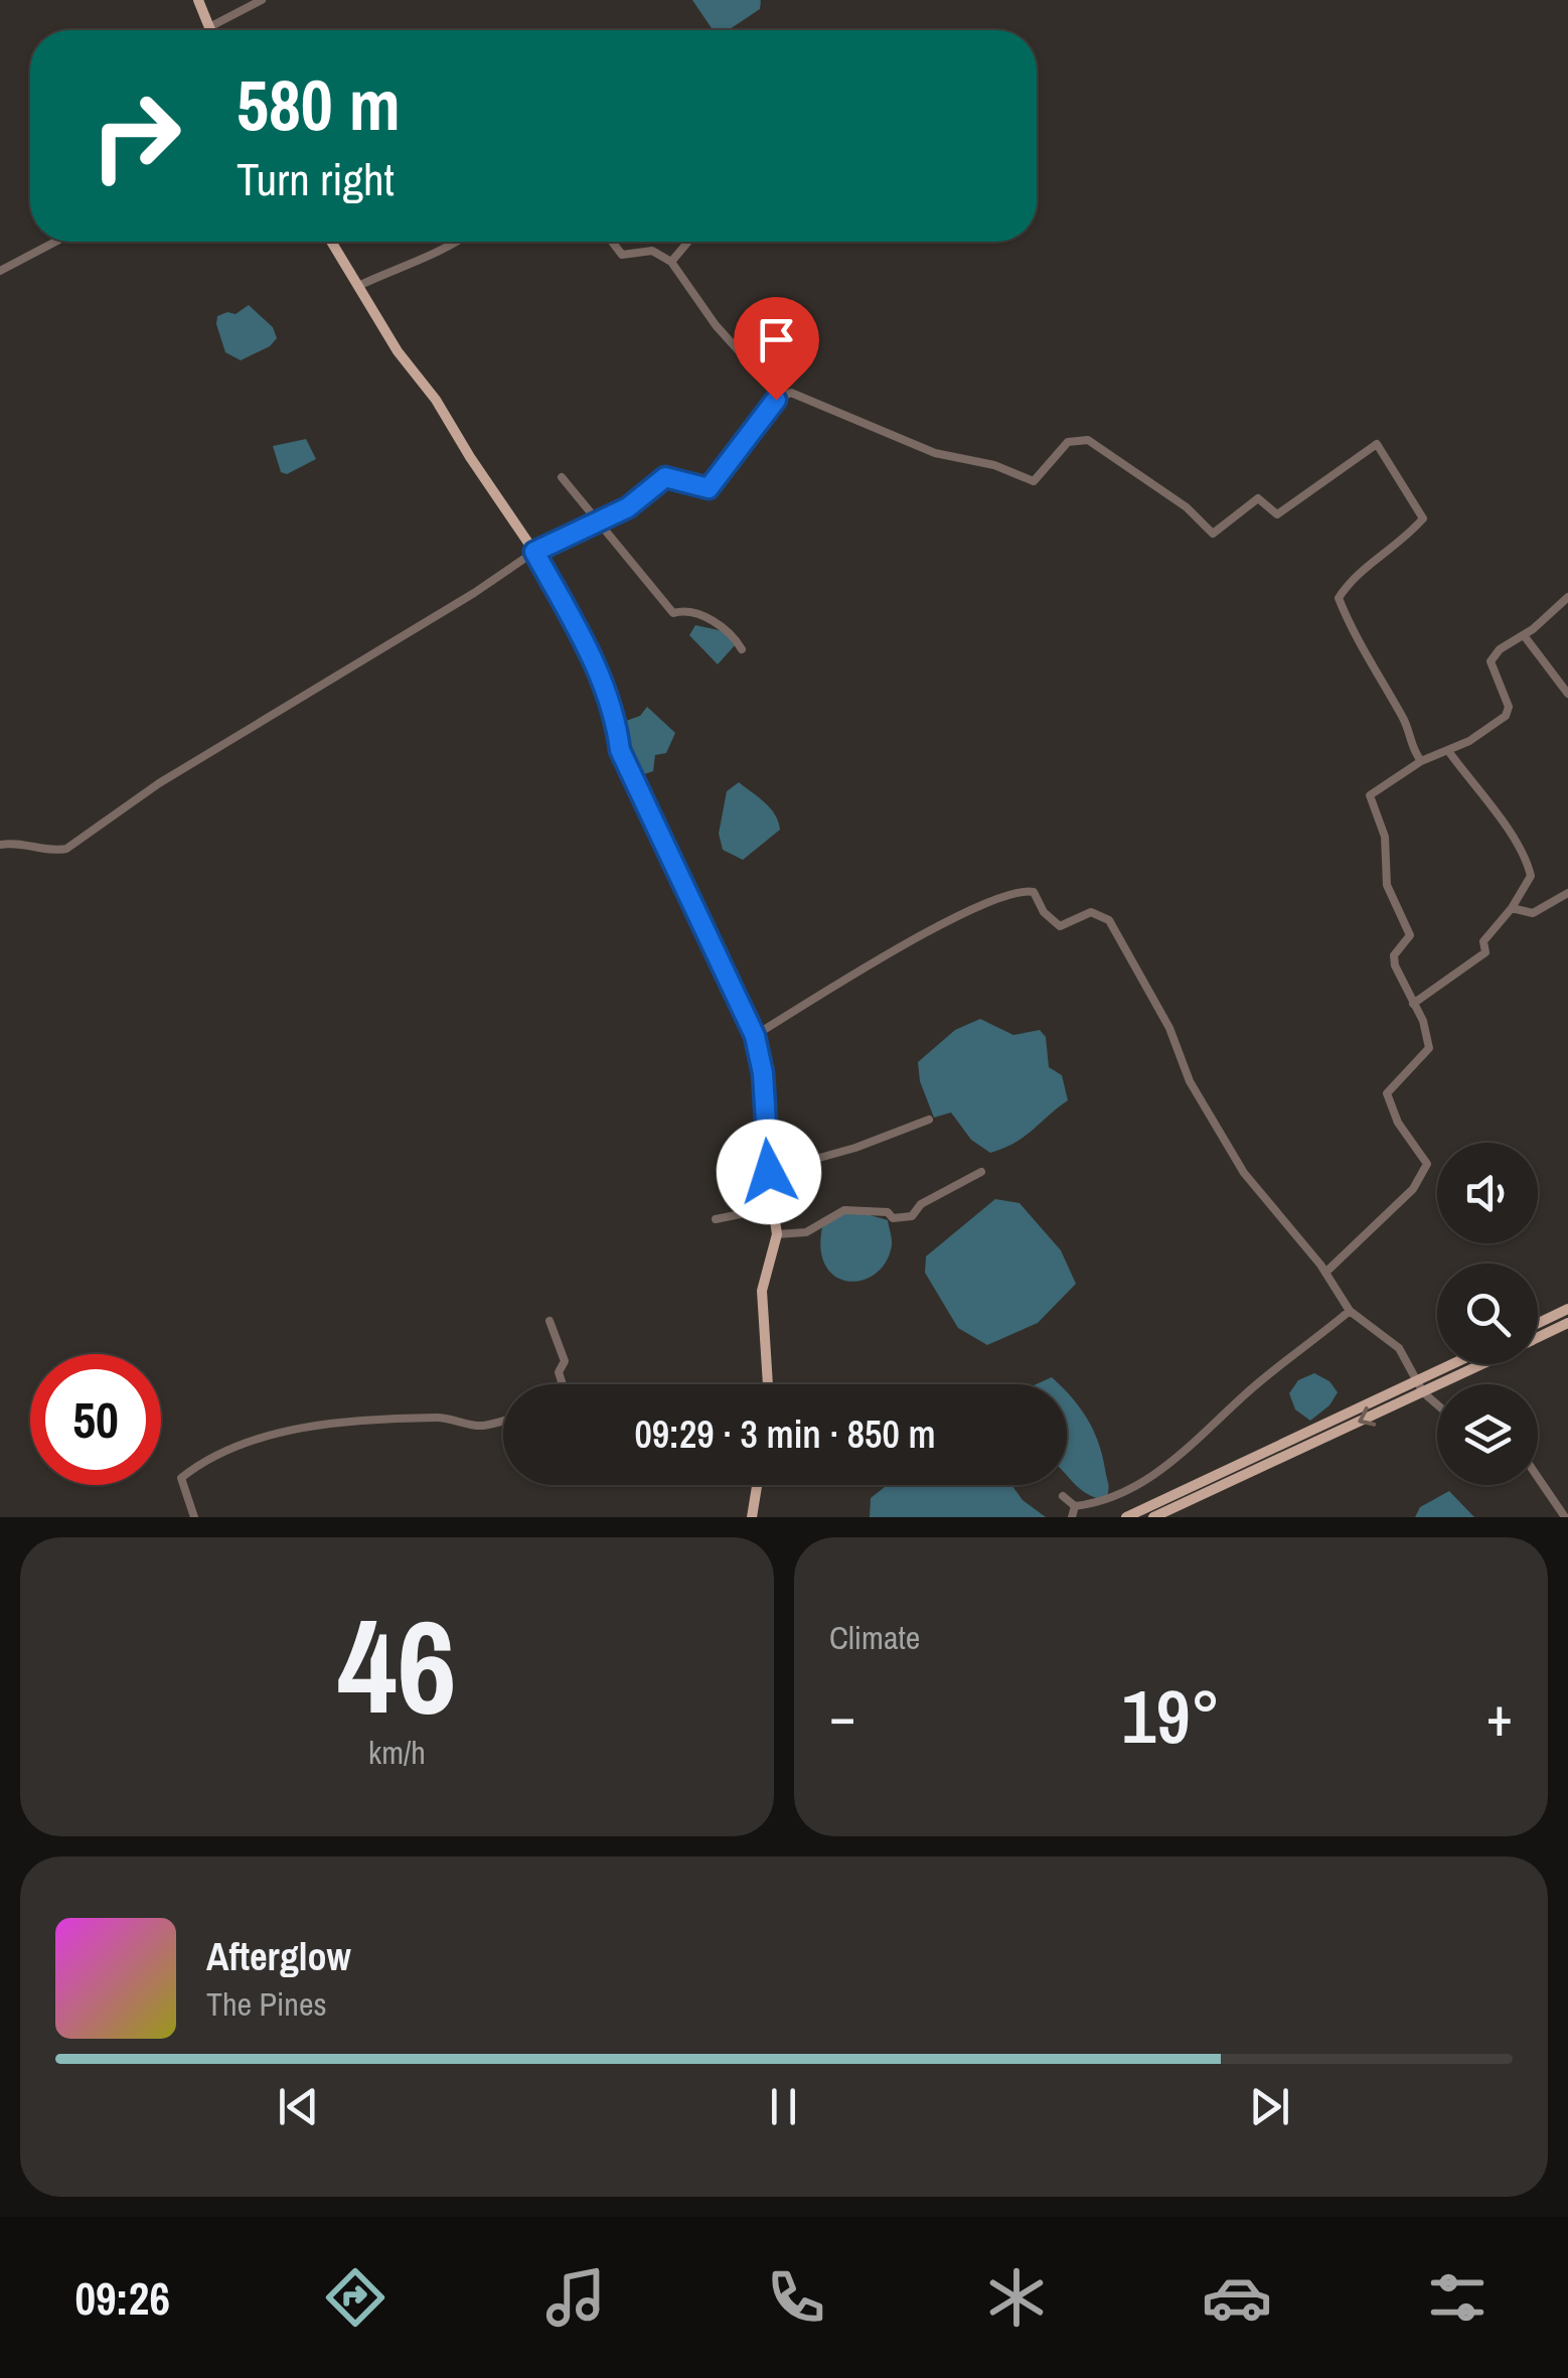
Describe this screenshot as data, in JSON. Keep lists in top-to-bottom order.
{
  "page": {
    "turn": ["580 m", "Turn right"],
    "limit": "50",
    "trip": "09:29 · 3 min · 850 m",
    "tile": [
      ["46", "km/h"],
      "Climate"
    ],
    "heat": ["−", "19°", "+"],
    "song": ["Afterglow", "The Pines"],
    "tabs": "09:26"
  }
}
